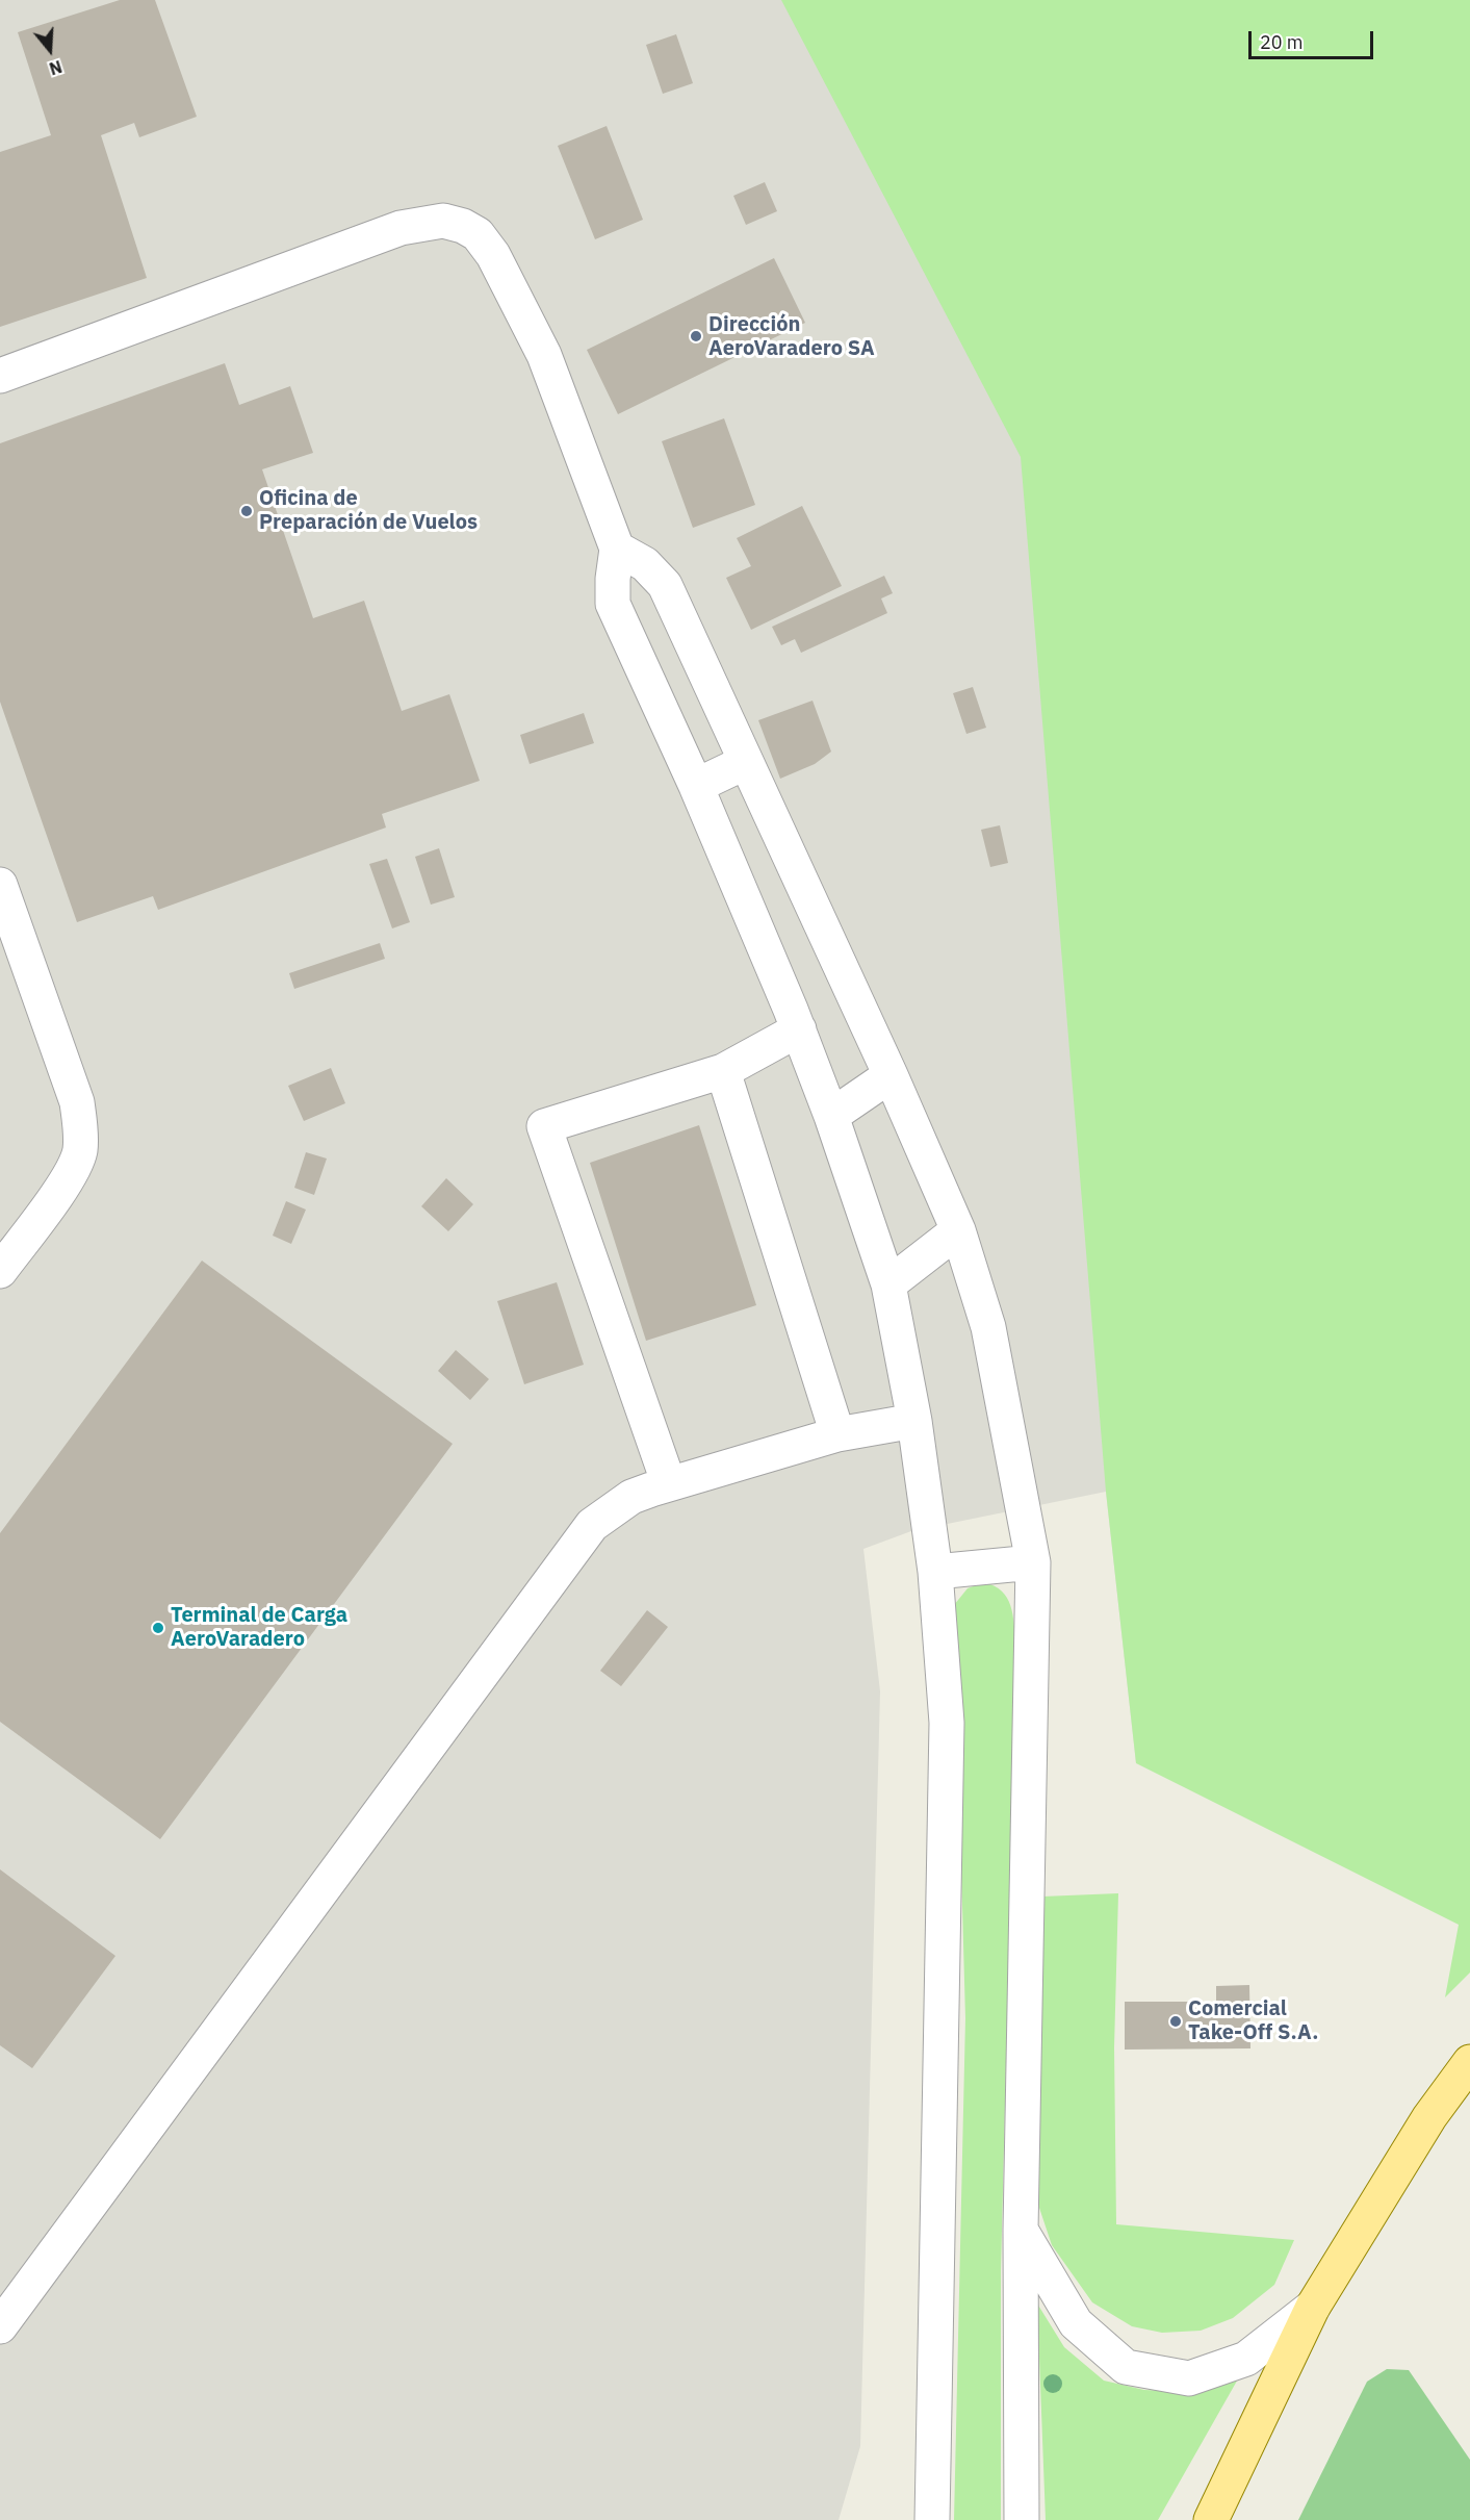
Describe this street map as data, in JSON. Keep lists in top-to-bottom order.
{
  "places": [
    "Dirección AeroVaradero SA",
    "Oficina de Preparación de Vuelos",
    "Terminal de Carga AeroVaradero",
    "Comercial Take-Off S.A."
  ],
  "scale_bar": "20 m",
  "north": "bottom"
}
